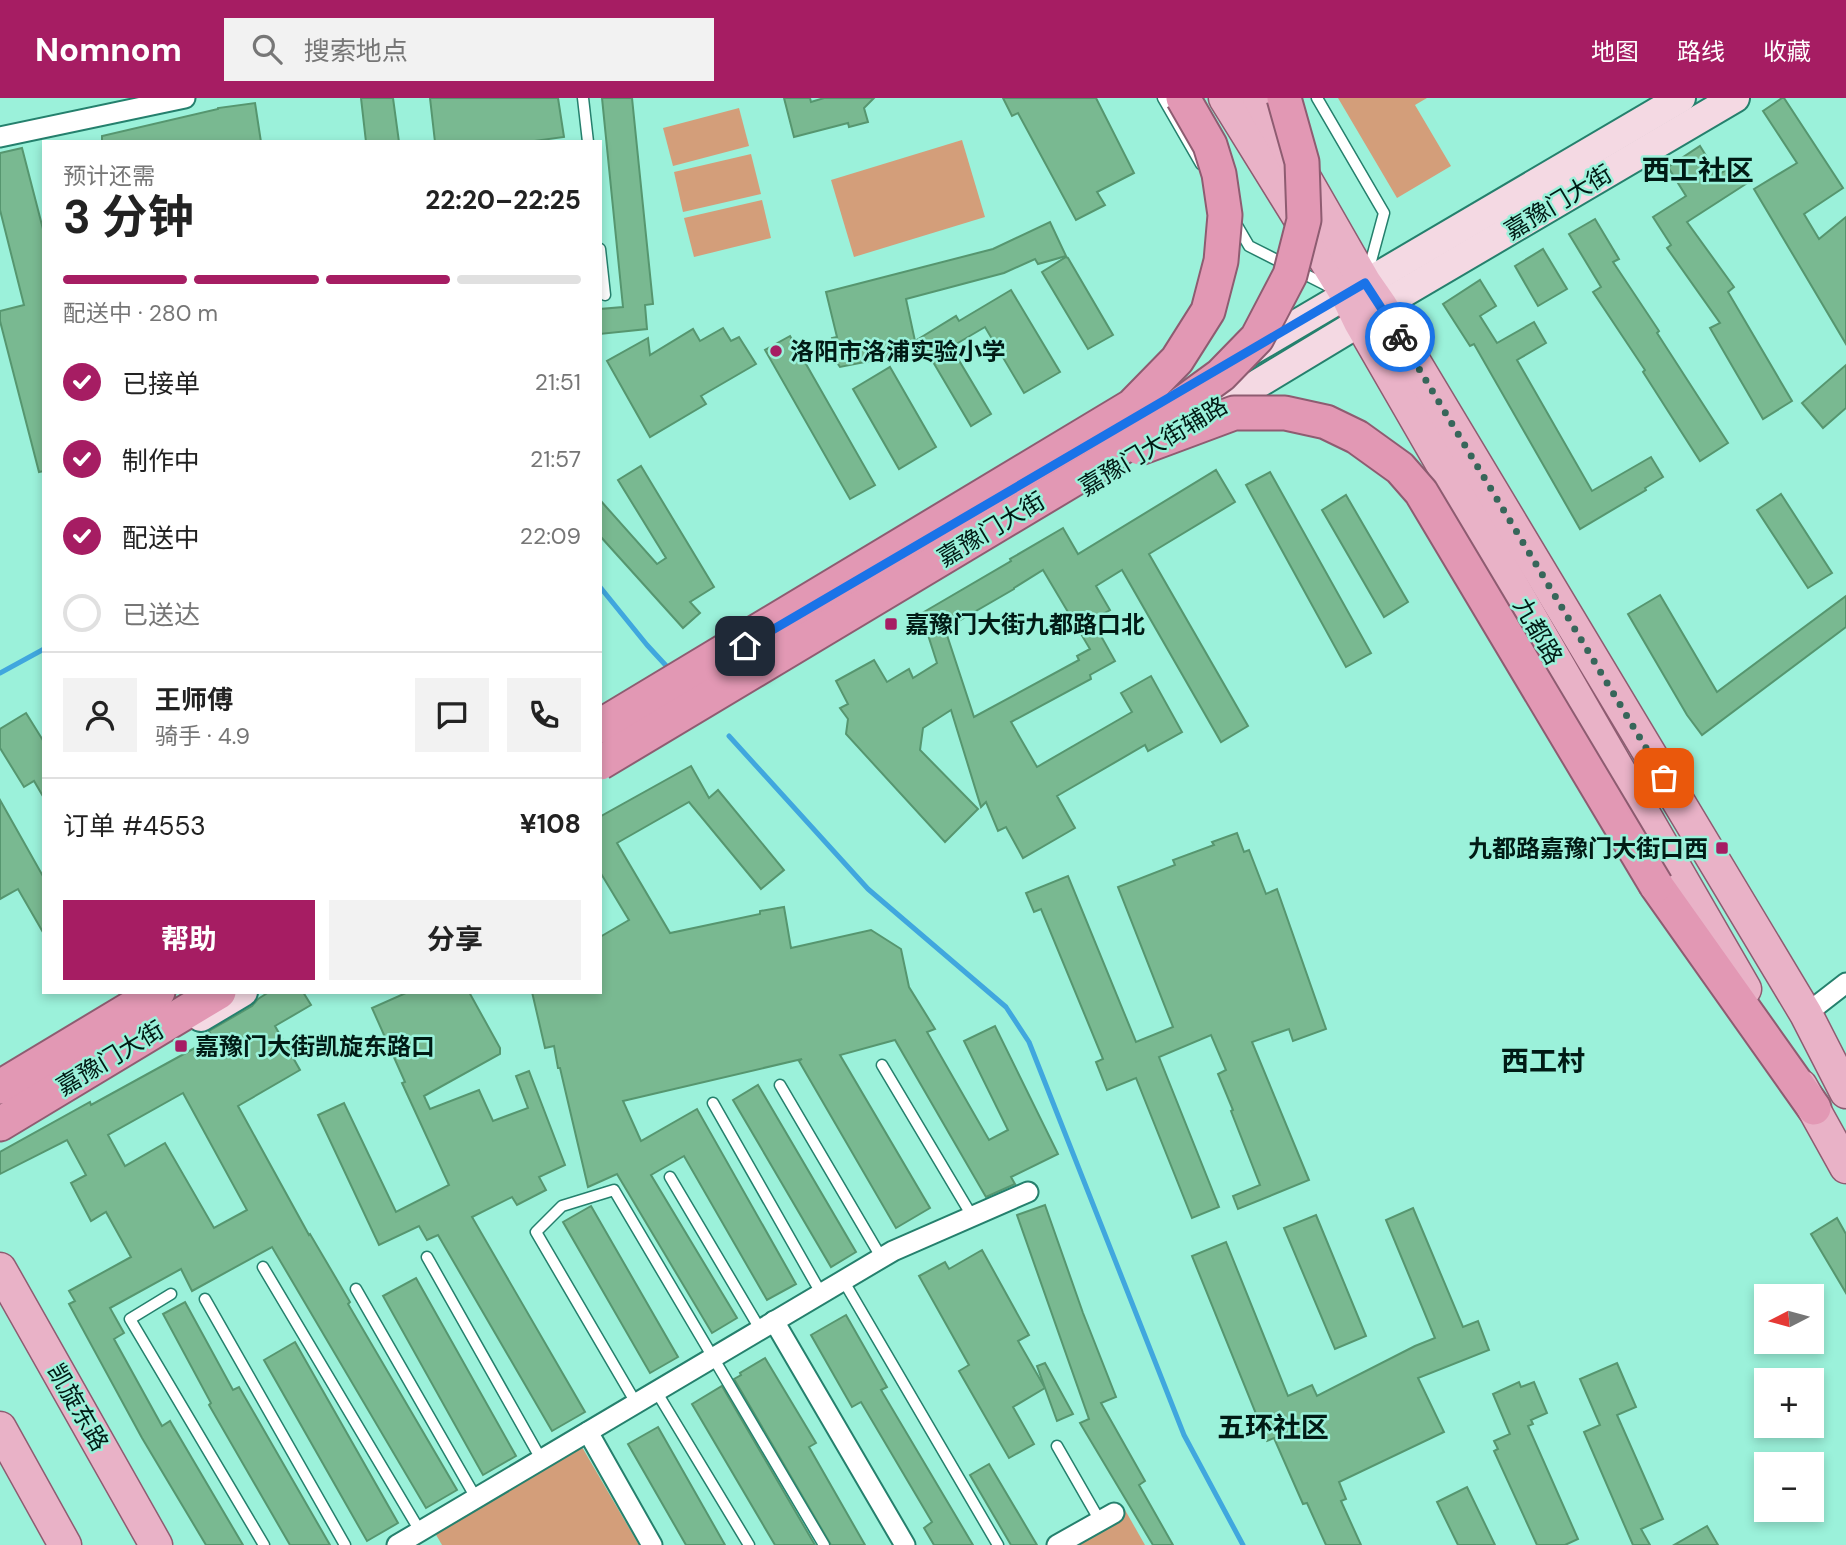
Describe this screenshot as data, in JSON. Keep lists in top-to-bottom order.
{
  "streets": {
    "highway": ["嘉豫门大街"],
    "main road": ["嘉豫门大街辅路", "九都路", "凯旋东路"]
  },
  "crossings": [
    ["嘉豫门大街", "嘉豫门大街辅路"],
    ["嘉豫门大街", "九都路"],
    ["嘉豫门大街辅路", "九都路"]
  ],
  "districts": ["西工社区", "西工村", "五环社区"],
  "places": {
    "other": ["洛阳市洛浦实验小学"],
    "transit": ["嘉豫门大街九都路口北", "九都路嘉豫门大街口西", "嘉豫门大街凯旋东路口"]
  },
  "north": "left",
  "page": {
    "header": "Nomnom",
    "search": "搜索地点",
    "nav": ["地图", "路线", "收藏"],
    "heading": ["3 分钟", "预计还需", "22:20–22:25"],
    "panel": [
      "王师傅",
      "骑手 · 4.9",
      "订单 #4553",
      "¥108"
    ],
    "bar": "配送中 · 280 m",
    "list": [
      ["已接单", "21:51"],
      ["制作中", "21:57"],
      ["配送中", "22:09"],
      "已送达"
    ],
    "buttons": ["帮助", "分享"],
    "map_buttons": ["+", "−"]
  }
}
